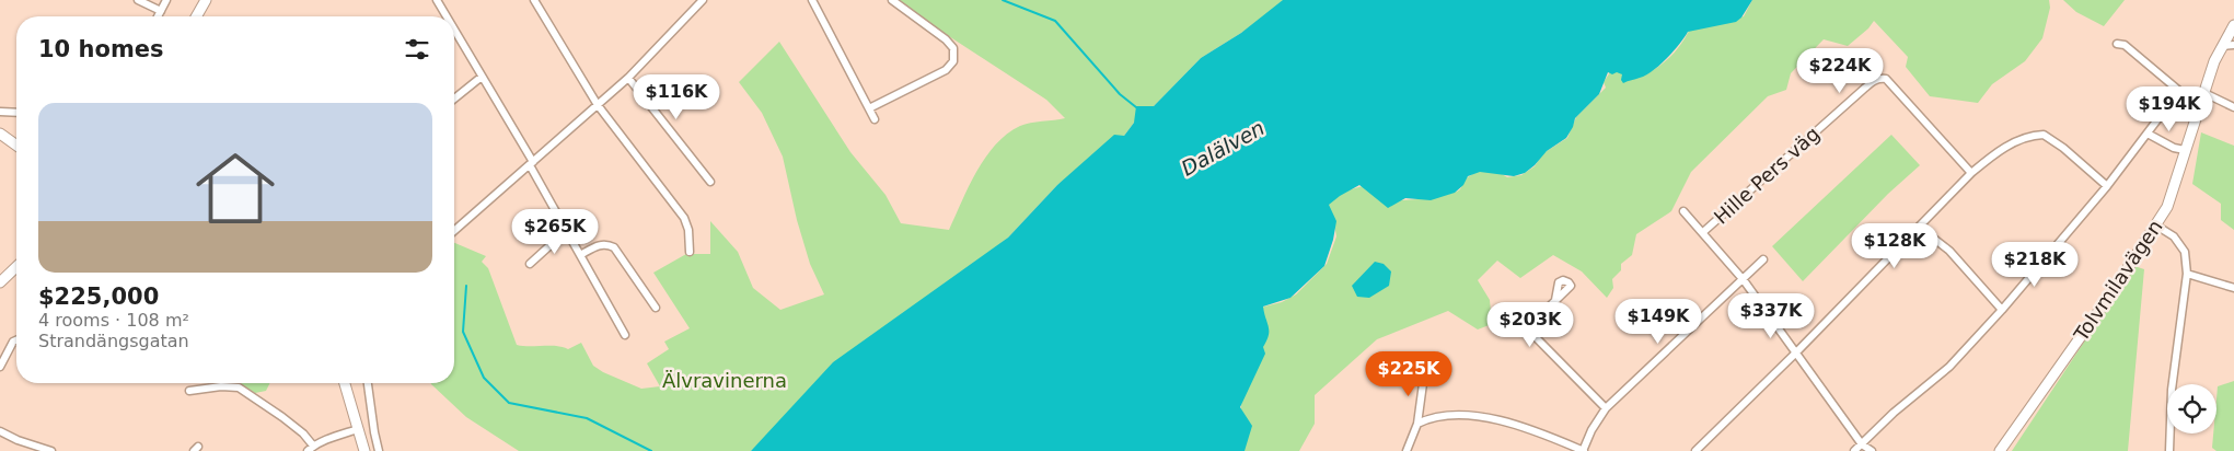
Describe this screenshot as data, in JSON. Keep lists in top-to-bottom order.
{
  "streets": {
    "street": ["Hille Pers väg", "Tolvmilavägen"]
  },
  "water": ["Dalälven"],
  "parks": ["Älvravinerna"],
  "page": {
    "heading": "10 homes",
    "price": [
      "$224K",
      "$116K",
      "$194K",
      "$265K",
      "$128K",
      "$218K",
      "$337K",
      "$149K",
      "$203K",
      "$225K"
    ],
    "list": [
      {
        "name": "$225,000",
        "note": "4 rooms · 108 m² · Strandängsgatan"
      }
    ]
  }
}
